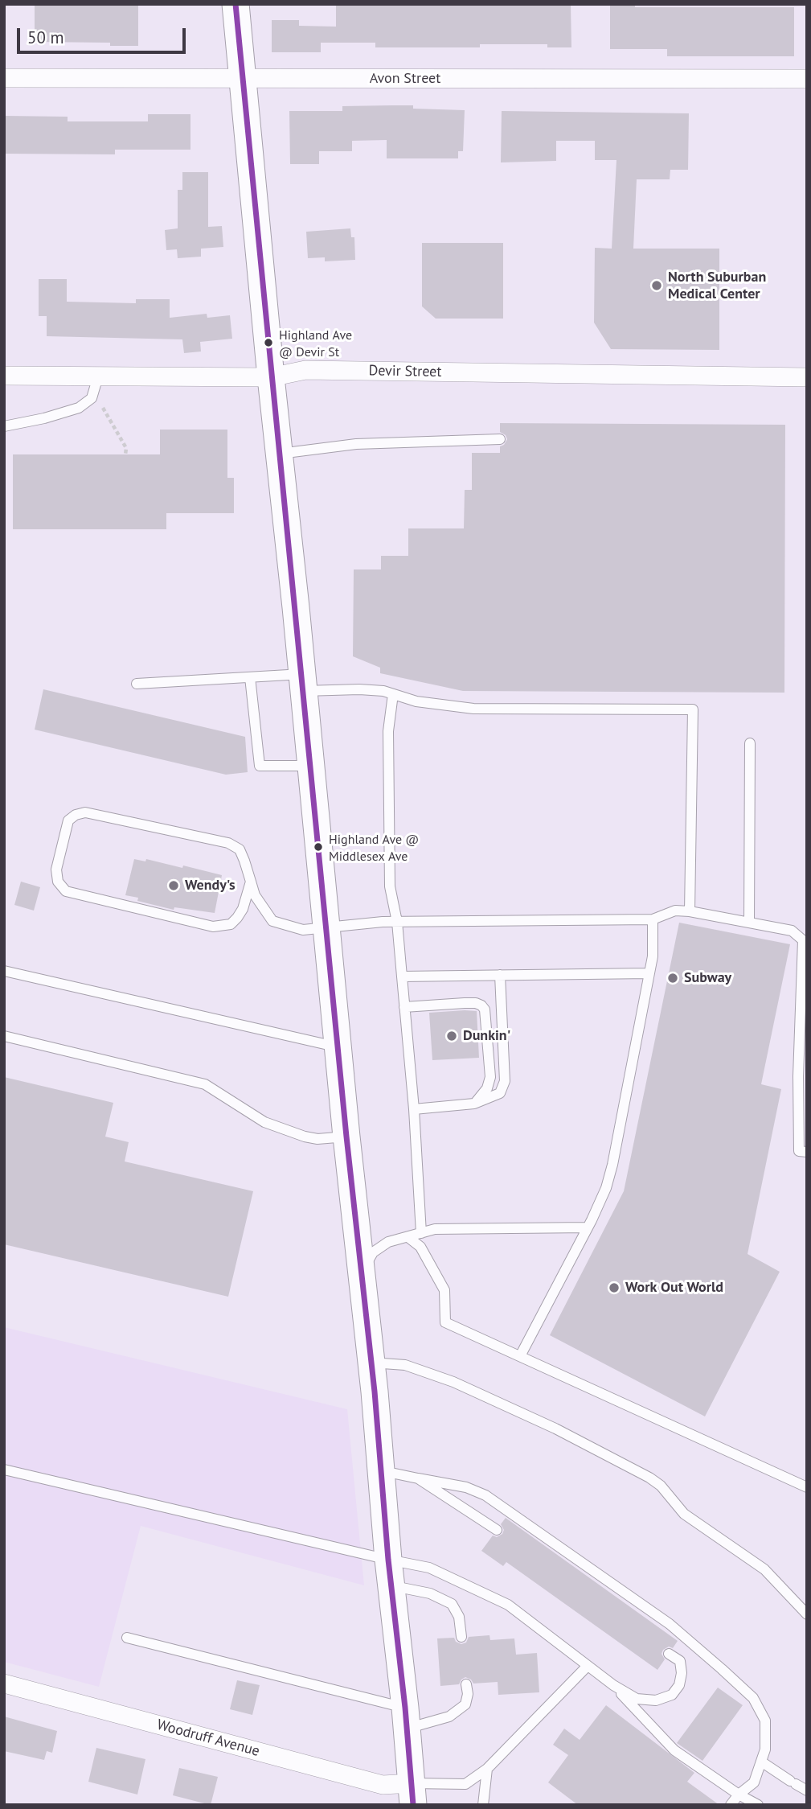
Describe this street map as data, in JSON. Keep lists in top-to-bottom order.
{
  "streets": {
    "street": ["Avon Street", "Devir Street", "Woodruff Avenue"]
  },
  "places": [
    "North Suburban Medical Center",
    "Highland Ave @ Devir St",
    "Highland Ave @ Middlesex Ave",
    "Wendy's",
    "Subway",
    "Dunkin'",
    "Work Out World"
  ],
  "scale_bar": "50 m"
}
